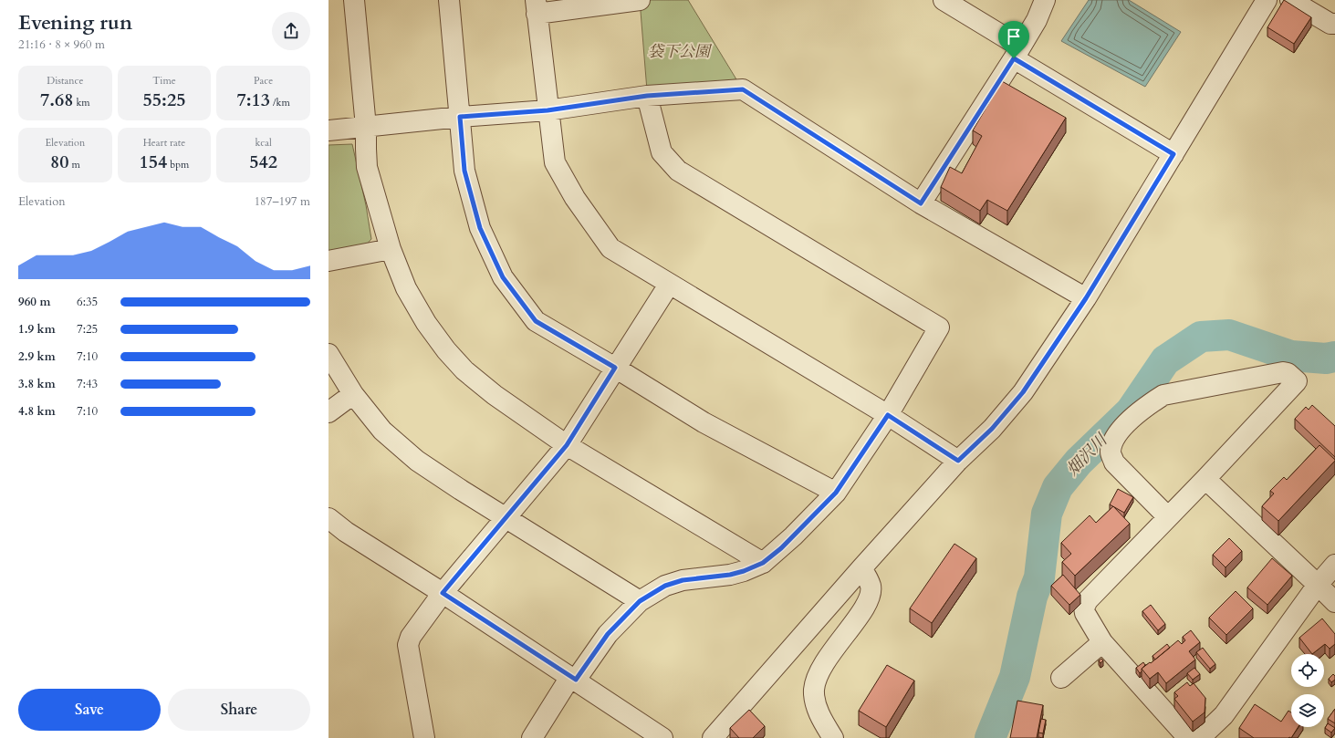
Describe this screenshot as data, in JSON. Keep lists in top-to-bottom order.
{
  "water": ["畑沢川"],
  "parks": ["袋下公園"],
  "page": {
    "heading": ["Evening run", "21:16 · 8 × 960 m"],
    "stats": [
      ["Distance", "7.68 km"],
      ["Time", "55:25"],
      ["Pace", "7:13 /km"],
      ["Elevation", "80 m"],
      ["Heart rate", "154 bpm"],
      ["kcal", "542"]
    ],
    "chart": ["Elevation", "187–197 m"],
    "list": [
      {
        "name": "960 m",
        "note": "6:35"
      },
      {
        "name": "1.9 km",
        "note": "7:25"
      },
      {
        "name": "2.9 km",
        "note": "7:10"
      },
      {
        "name": "3.8 km",
        "note": "7:43"
      },
      {
        "name": "4.8 km",
        "note": "7:10"
      }
    ],
    "buttons": ["Save", "Share"]
  }
}
